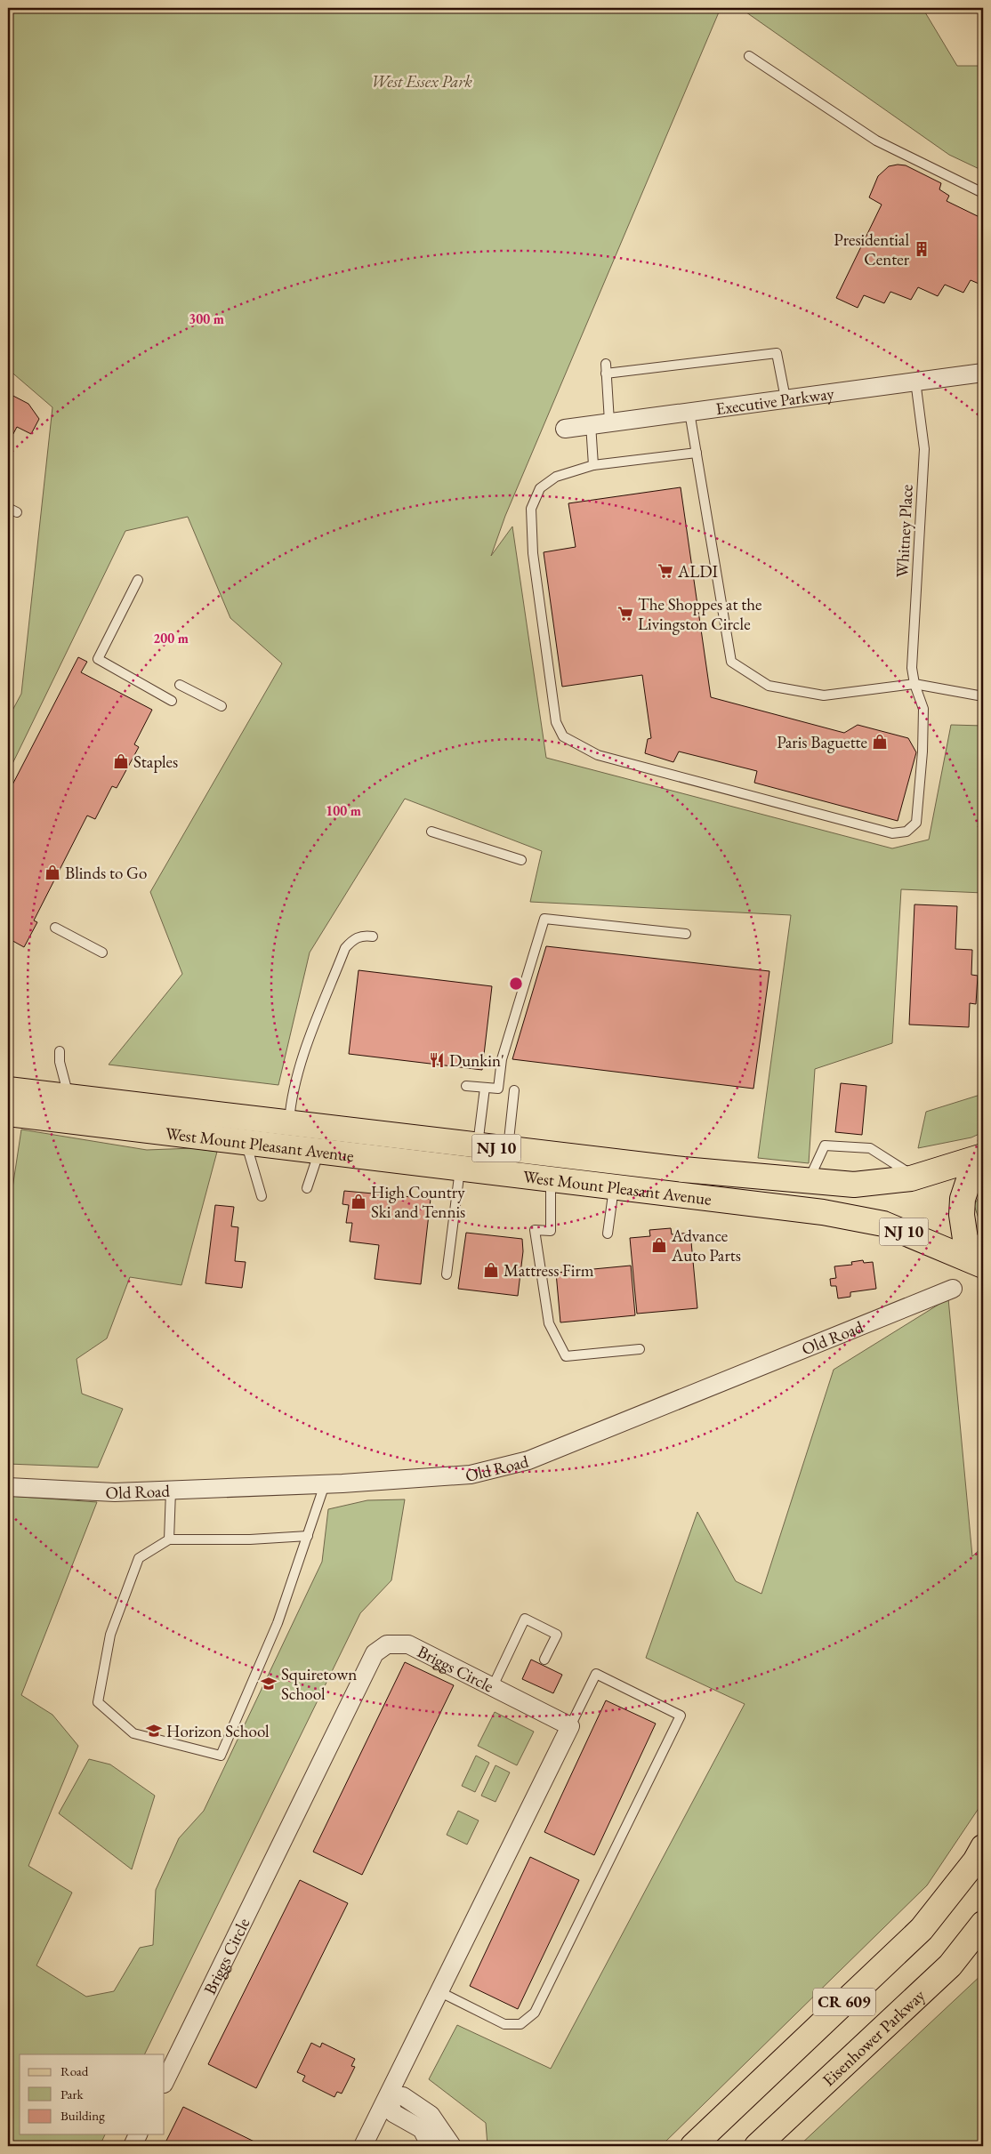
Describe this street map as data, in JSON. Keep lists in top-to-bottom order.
{
  "streets": {
    "main road": [
      "West Mount Pleasant Avenue",
      "NJ 10",
      "CR 609",
      "Eisenhower Parkway"
    ],
    "street": ["Executive Parkway", "Old Road", "Briggs Circle"],
    "lane": ["Whitney Place"]
  },
  "crossings": [
    ["Executive Parkway", "Whitney Place"]
  ],
  "parks": ["West Essex Park"],
  "places": {
    "building": ["Presidential Center"],
    "supermarket": ["ALDI", "The Shoppes at the Livingston Circle"],
    "shop": [
      "Paris Baguette",
      "Staples",
      "Blinds to Go",
      "High Country Ski and Tennis",
      "Advance Auto Parts",
      "Mattress Firm"
    ],
    "restaurant": ["Dunkin'"],
    "school or university": ["Squiretown School", "Horizon School"]
  },
  "legend": ["Road", "Park", "Building"],
  "rings": ["300 m", "200 m", "100 m"]
}
